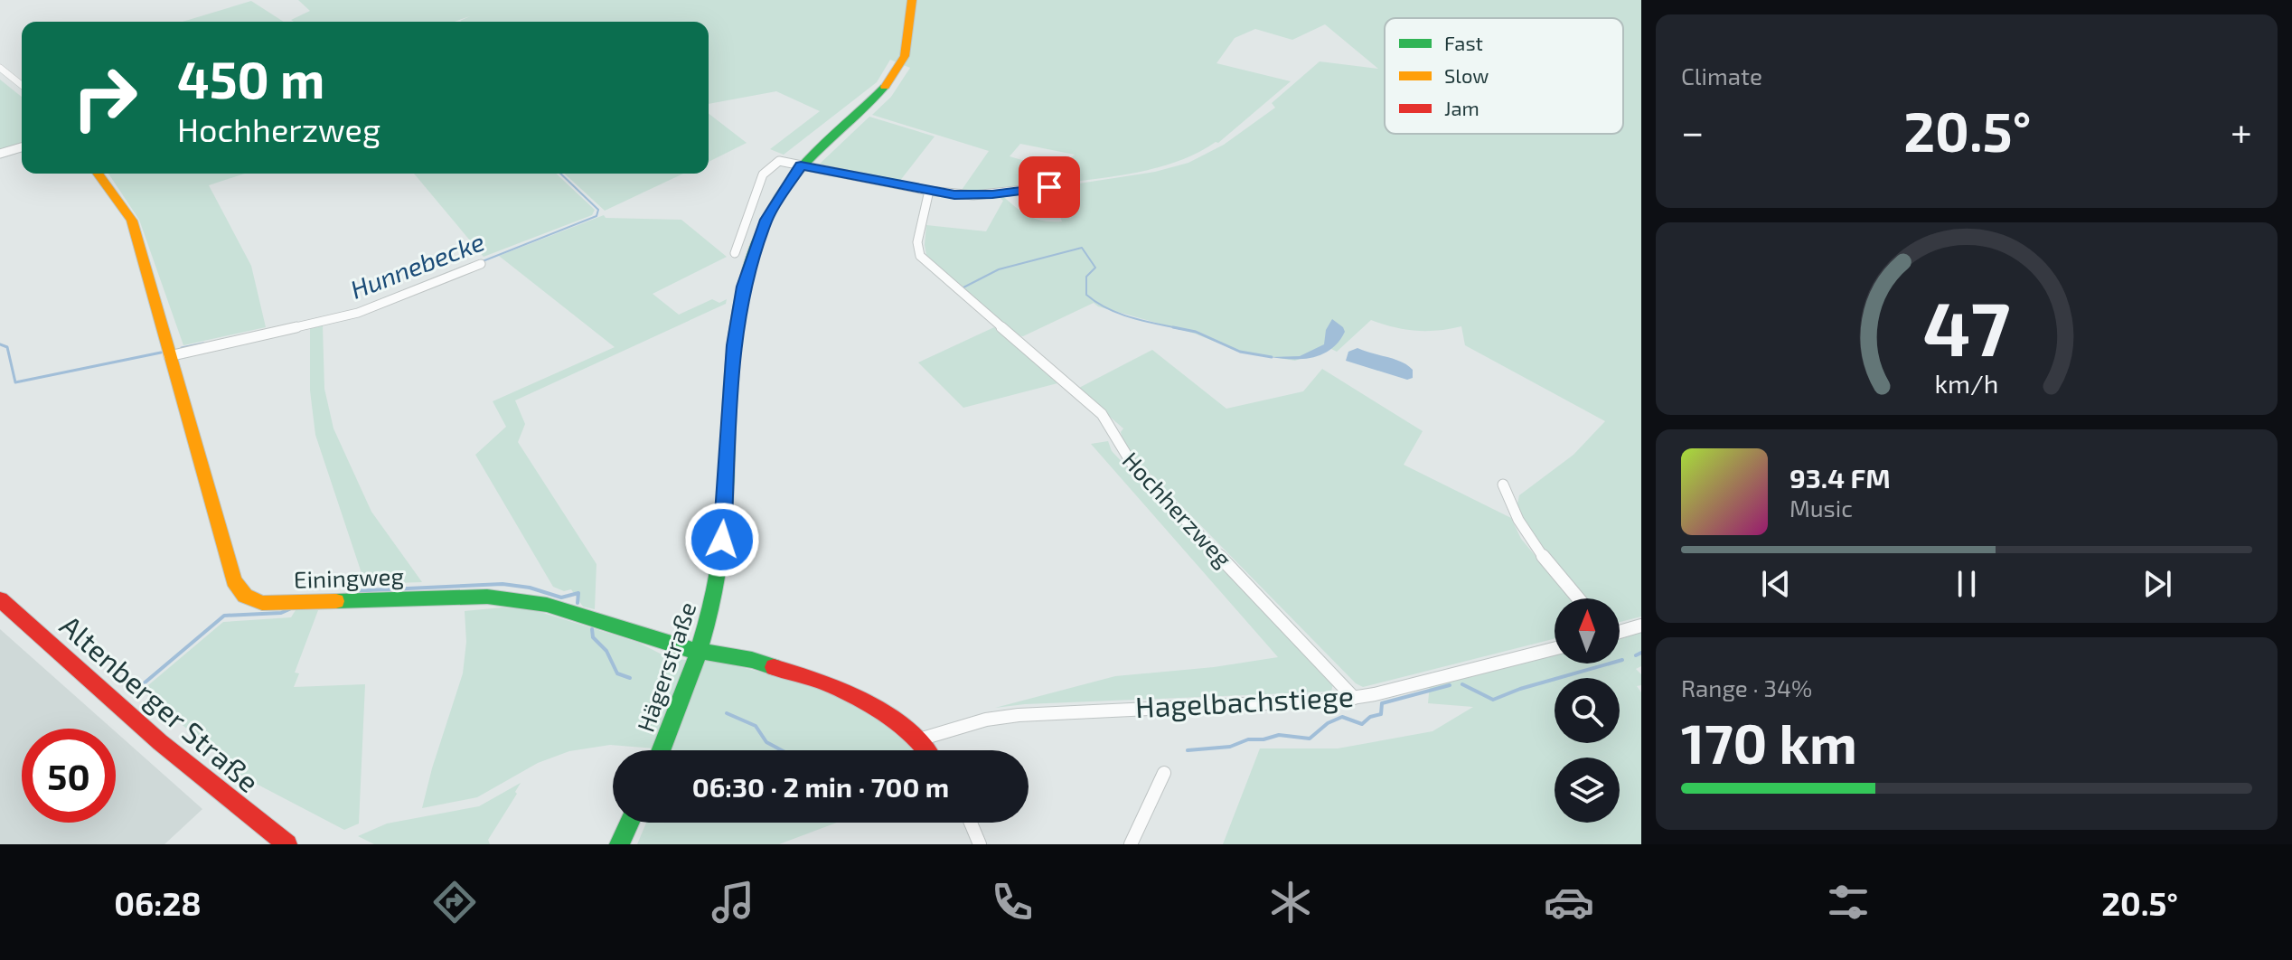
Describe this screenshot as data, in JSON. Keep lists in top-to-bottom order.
{
  "streets": {
    "main road": ["Einingweg", "Hägerstraße", "Altenberger Straße"],
    "street": ["Hochherzweg", "Hagelbachstiege"]
  },
  "crossings": [
    ["Hochherzweg", "Hagelbachstiege"],
    ["Einingweg", "Hägerstraße"],
    ["Einingweg", "Hagelbachstiege"]
  ],
  "water": ["Hunnebecke"],
  "legend": ["Fast", "Slow", "Jam"],
  "north": "top",
  "page": {
    "tile": [
      "Climate",
      ["Range · 34%", "170 km"]
    ],
    "turn": ["450 m", "Hochherzweg"],
    "heat": ["−", "20.5°", "+"],
    "song": ["93.4 FM", "Music"],
    "limit": "50",
    "trip": "06:30 · 2 min · 700 m",
    "tabs": ["06:28", "20.5°"],
    "gauge": ["47", "km/h"]
  }
}
